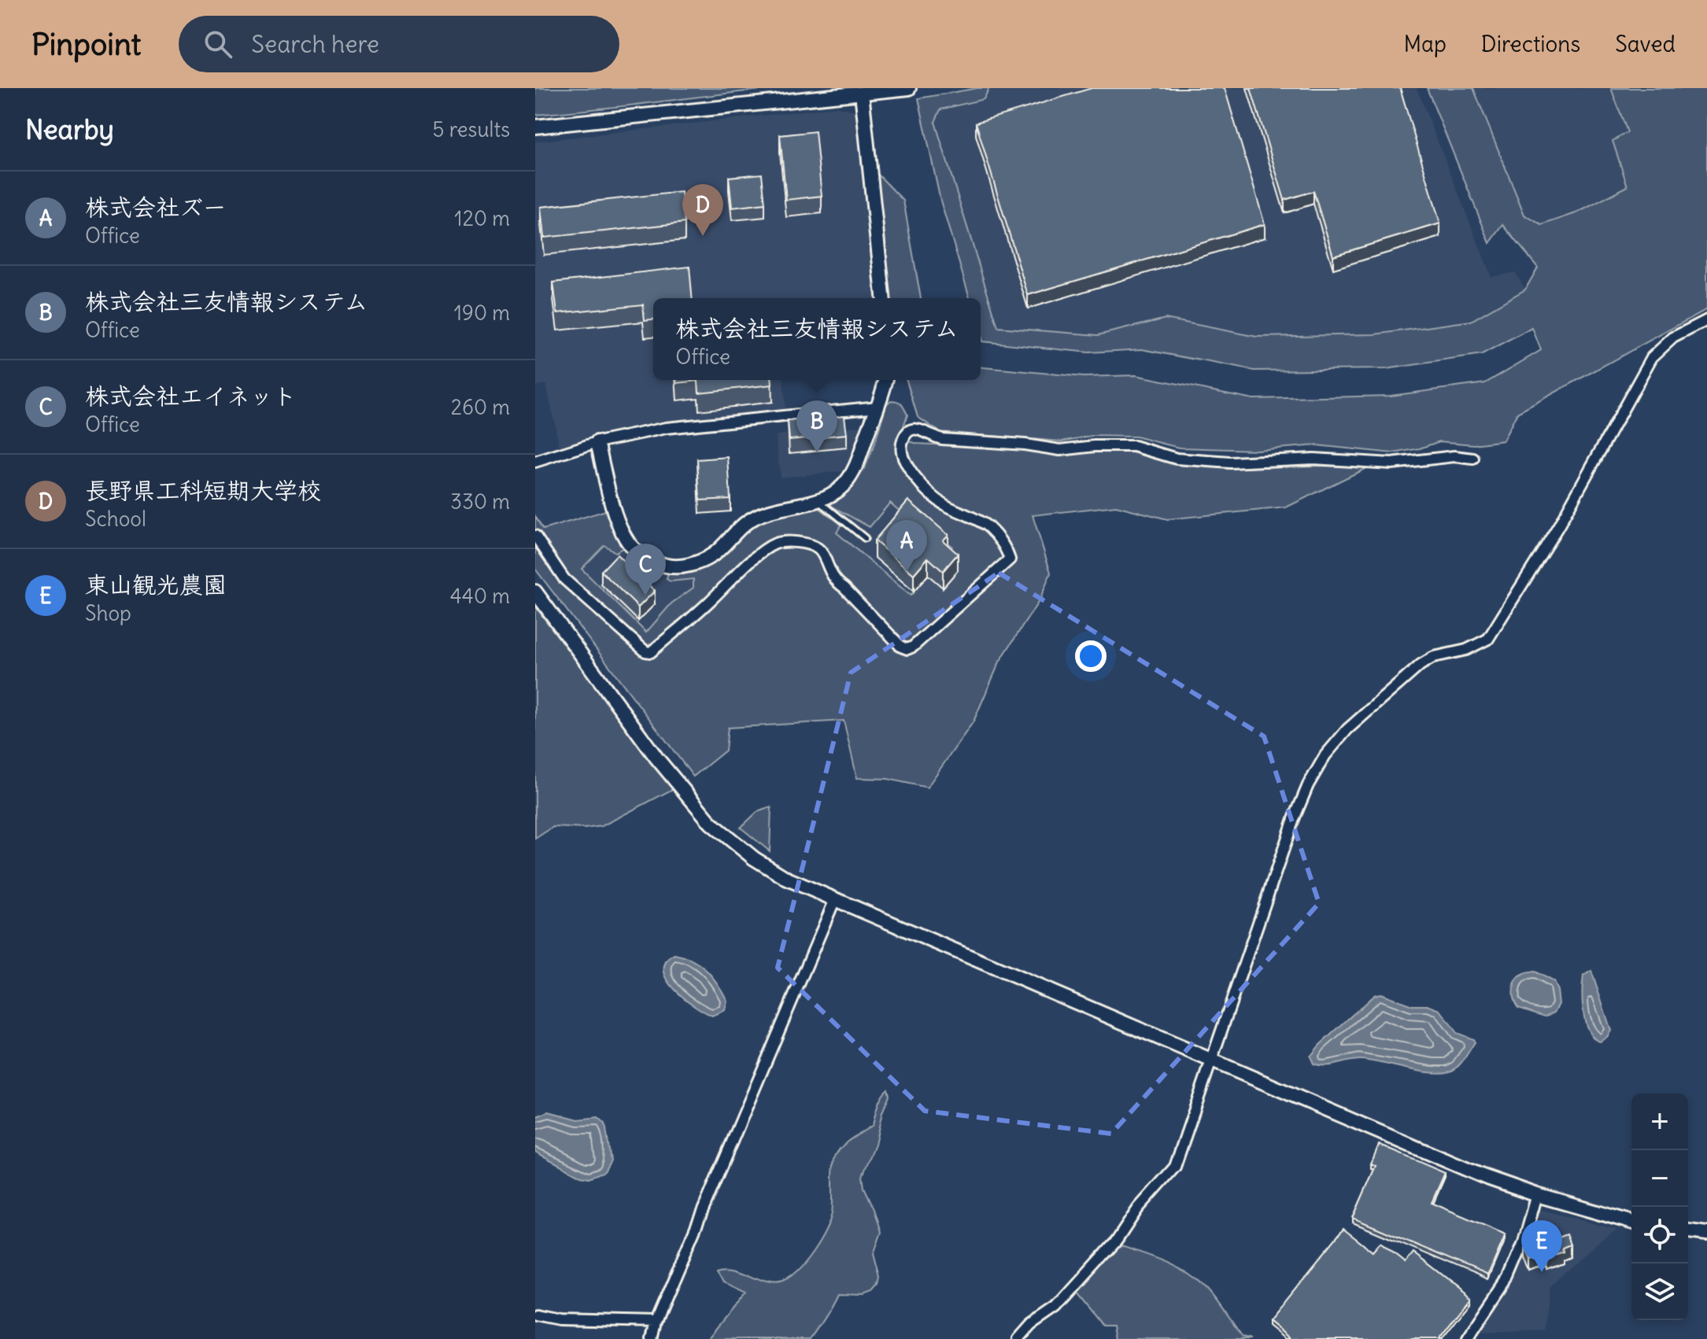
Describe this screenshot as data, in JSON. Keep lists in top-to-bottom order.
{
  "page": {
    "header": "Pinpoint",
    "search": "Search here",
    "nav": ["Map", "Directions", "Saved"],
    "heading": ["Nearby", "5 results"],
    "list": [
      {
        "mark": "A",
        "name": "株式会社ズー",
        "note": "Office",
        "value": "120 m"
      },
      {
        "mark": "B",
        "name": "株式会社三友情報システム",
        "note": "Office",
        "value": "190 m"
      },
      {
        "mark": "C",
        "name": "株式会社エイネット",
        "note": "Office",
        "value": "260 m"
      },
      {
        "mark": "D",
        "name": "長野県工科短期大学校",
        "note": "School",
        "value": "330 m"
      },
      {
        "mark": "E",
        "name": "東山観光農園",
        "note": "Shop",
        "value": "440 m"
      }
    ],
    "pins": [
      "D",
      "B",
      "A",
      "C",
      "E"
    ],
    "popup": ["株式会社三友情報システム", "Office"],
    "map_buttons": ["+", "−"]
  }
}
